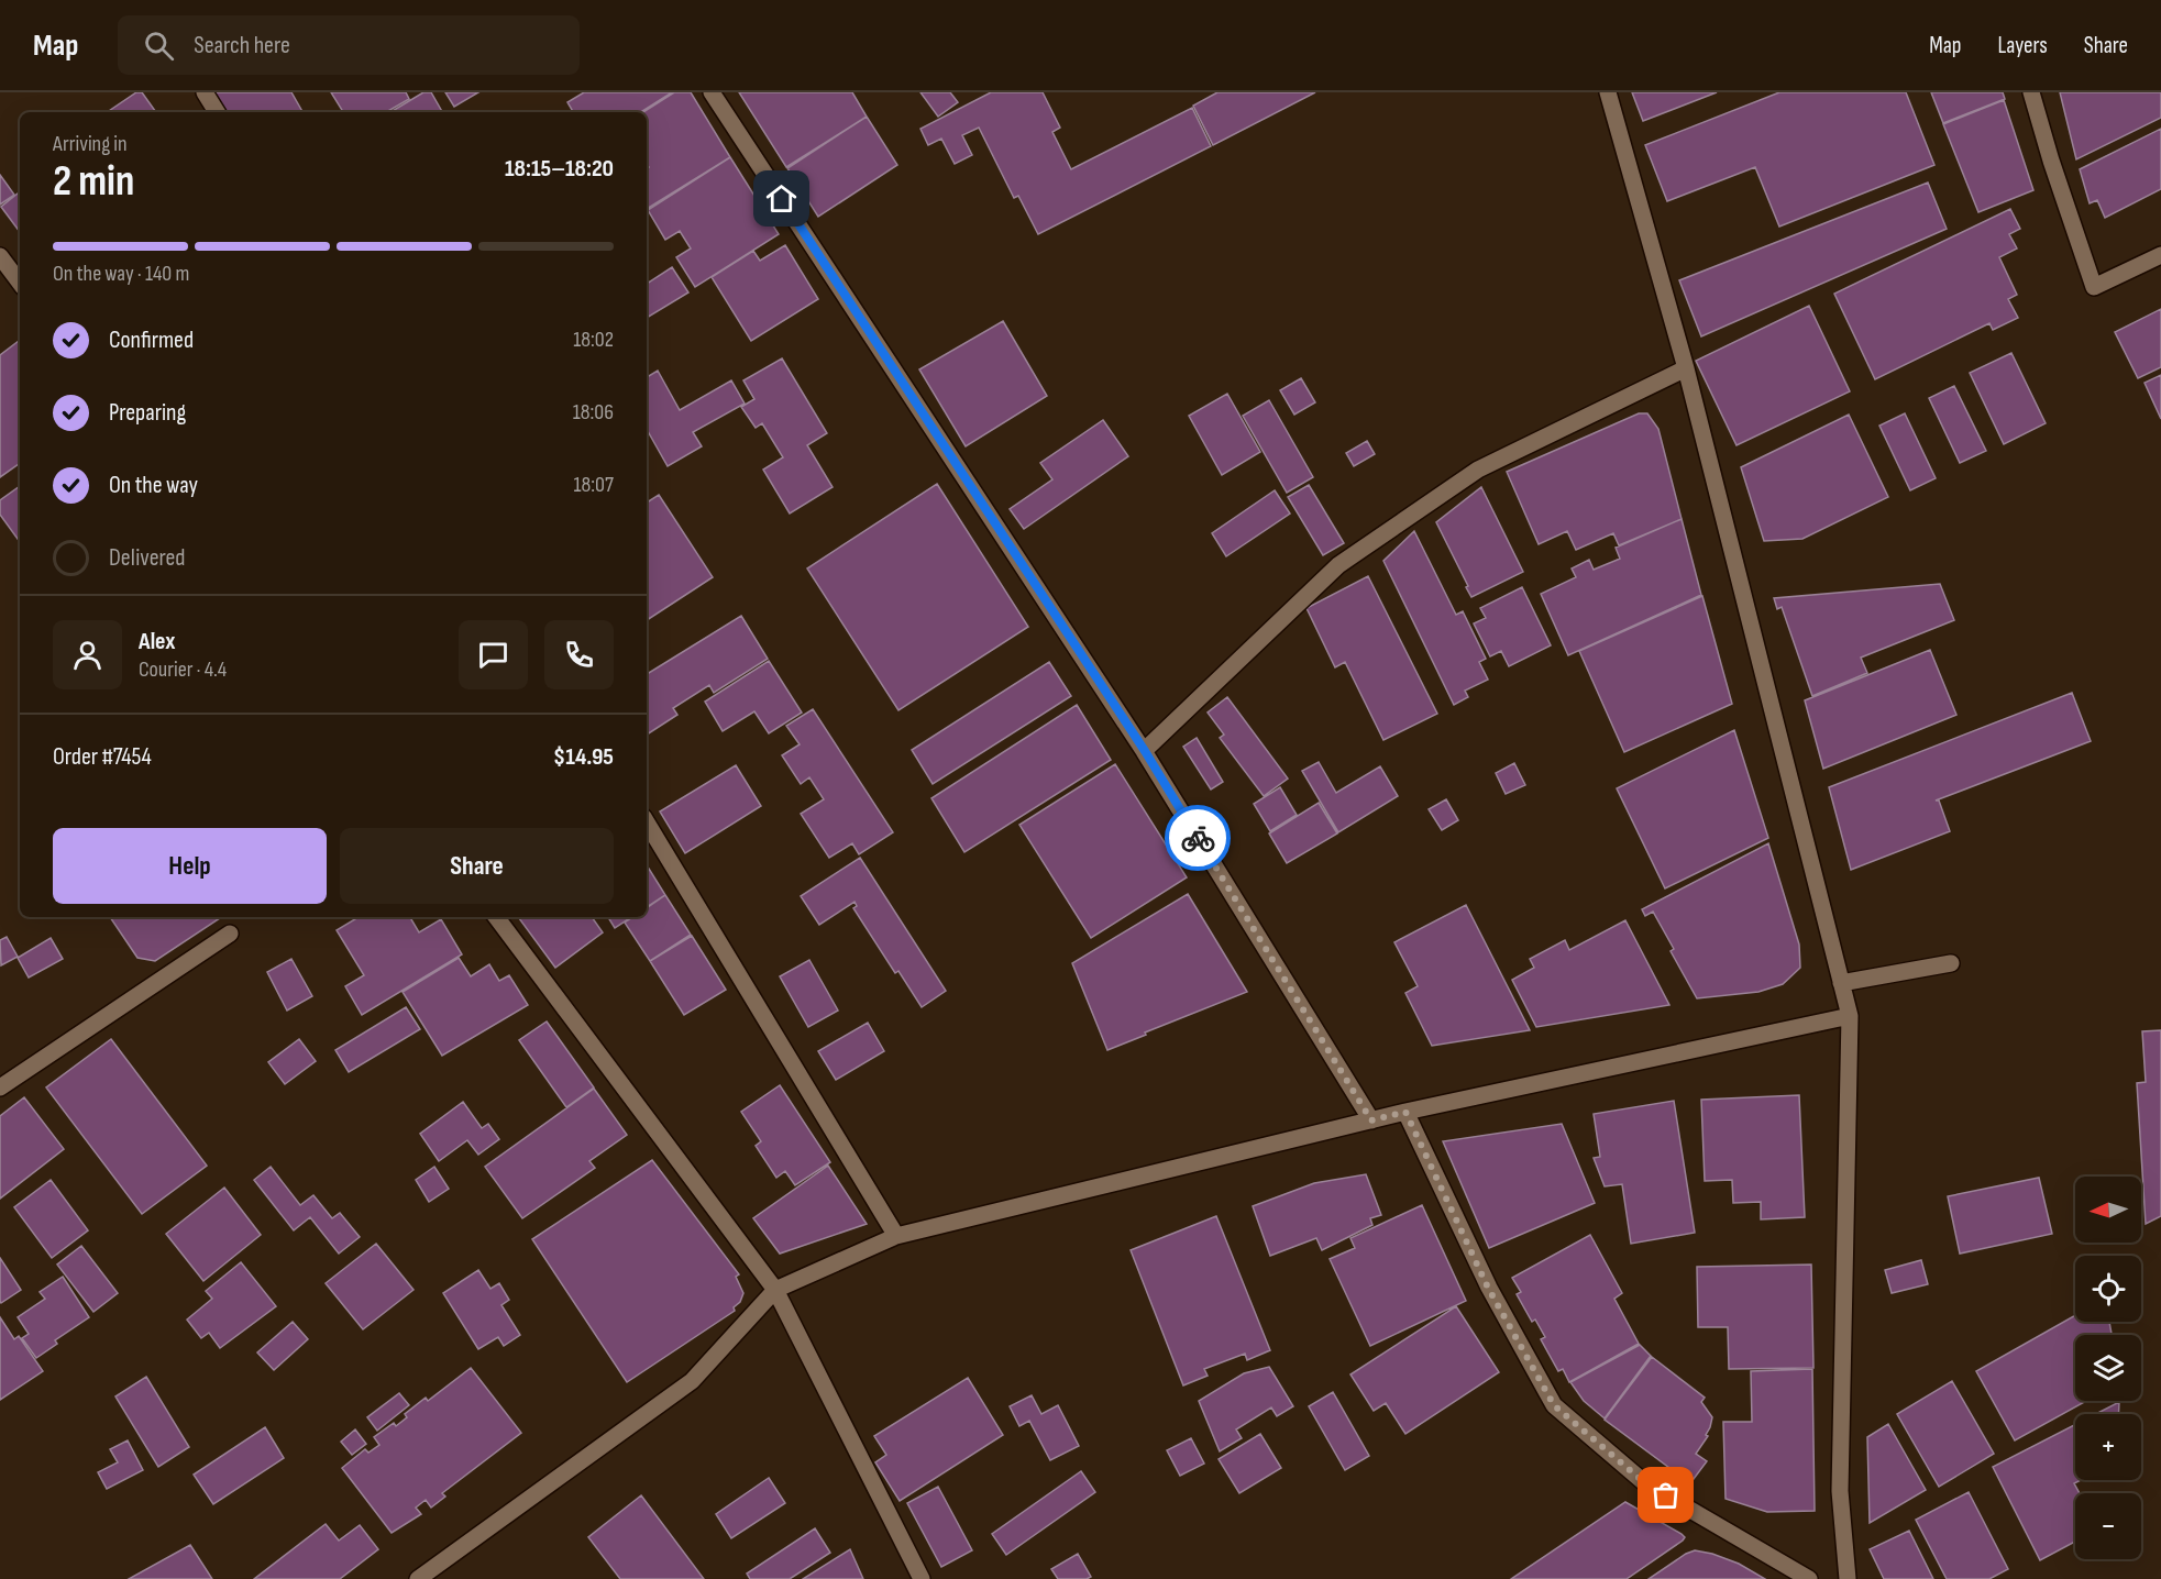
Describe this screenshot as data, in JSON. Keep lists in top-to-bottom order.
{
  "north": "left",
  "page": {
    "header": "Map",
    "search": "Search here",
    "nav": ["Map", "Layers", "Share"],
    "heading": ["2 min", "Arriving in", "18:15–18:20"],
    "panel": [
      "Alex",
      "Courier · 4.4",
      "Order #7454",
      "$14.95"
    ],
    "bar": "On the way · 140 m",
    "list": [
      ["Confirmed", "18:02"],
      ["Preparing", "18:06"],
      ["On the way", "18:07"],
      "Delivered"
    ],
    "buttons": ["Help", "Share"],
    "map_buttons": ["+", "−"]
  }
}
